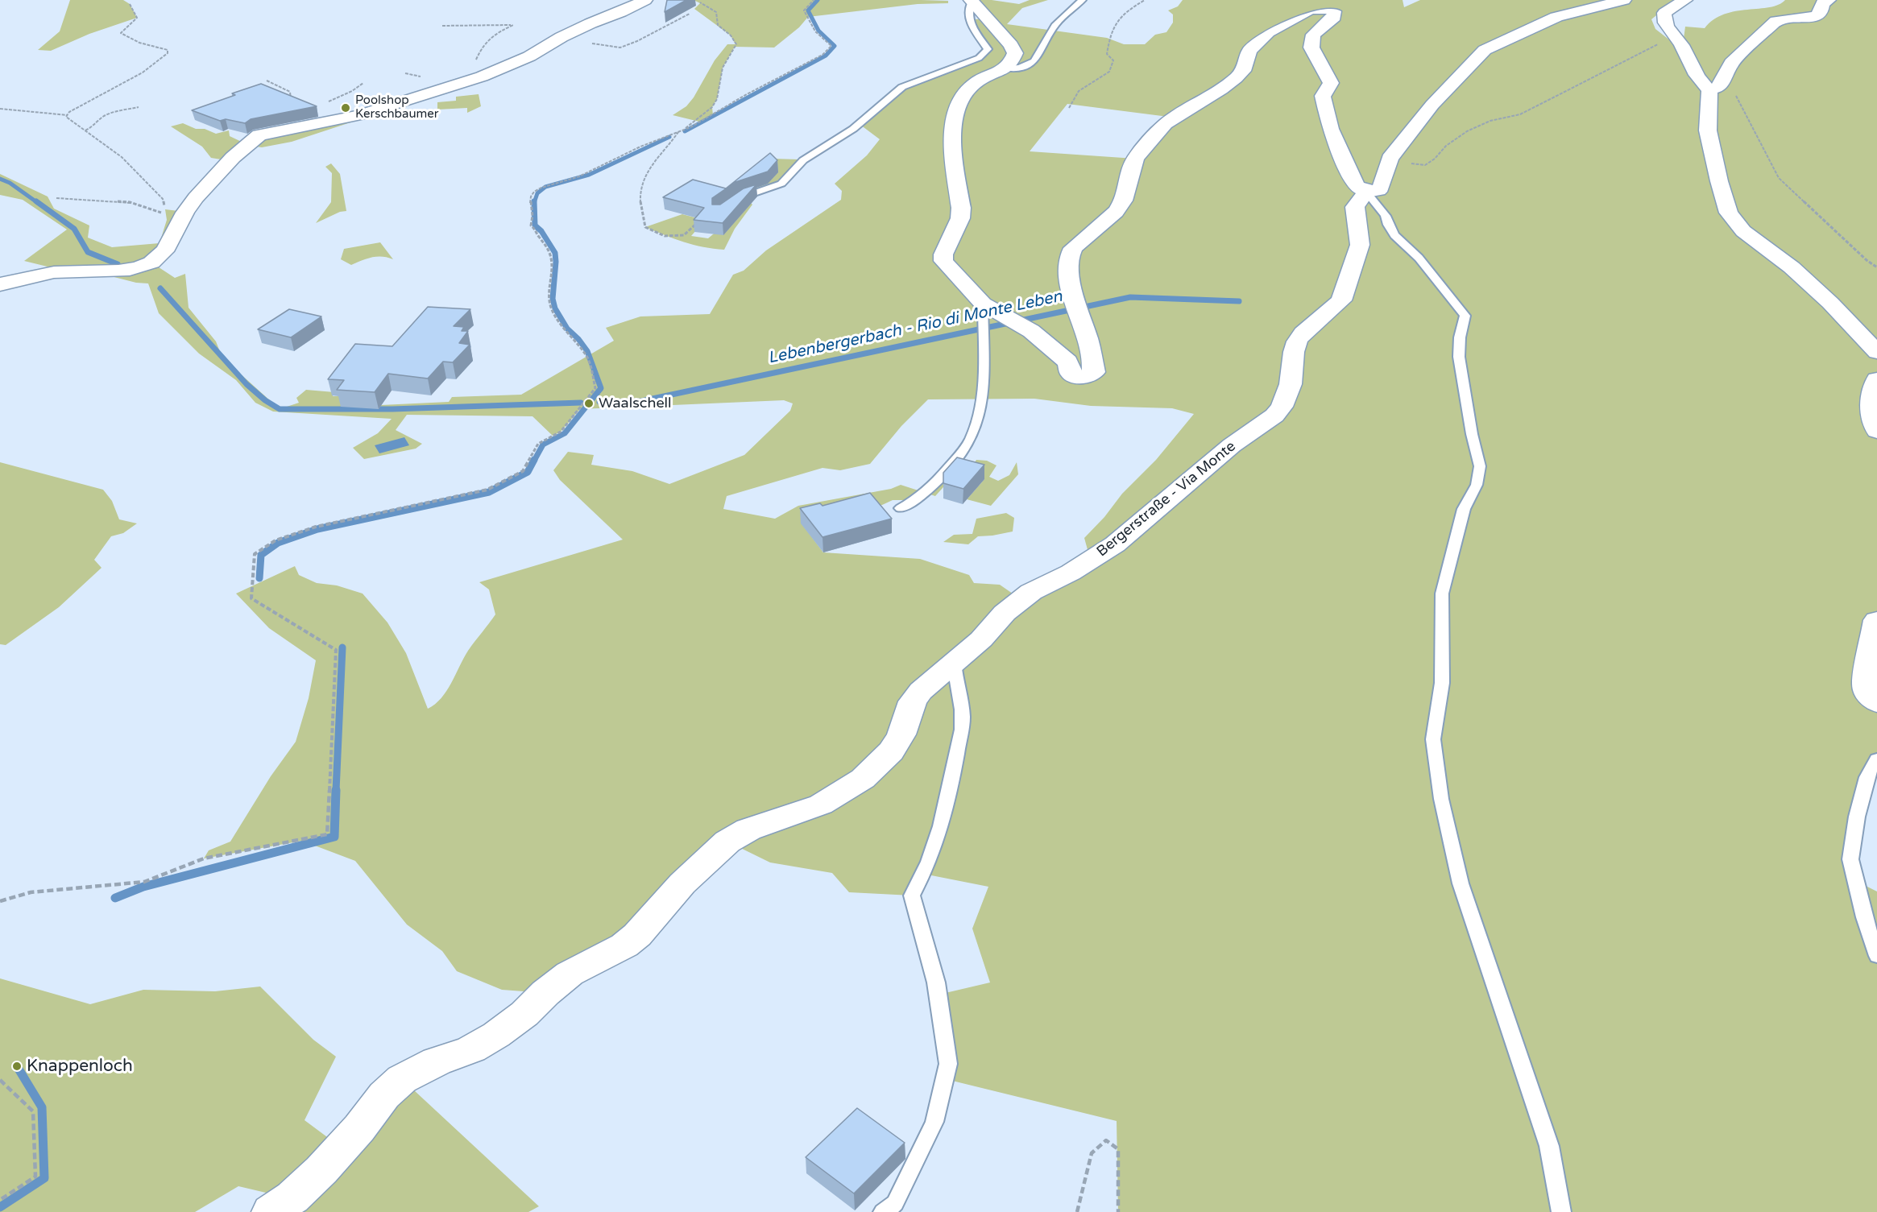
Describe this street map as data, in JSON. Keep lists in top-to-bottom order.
{
  "streets": {
    "street": ["Bergerstraße - Via Monte"]
  },
  "water": ["Lebenbergerbach - Rio di Monte Leben"],
  "places": ["Poolshop Kerschbaumer", "Waalschell", "Knappenloch"]
}
